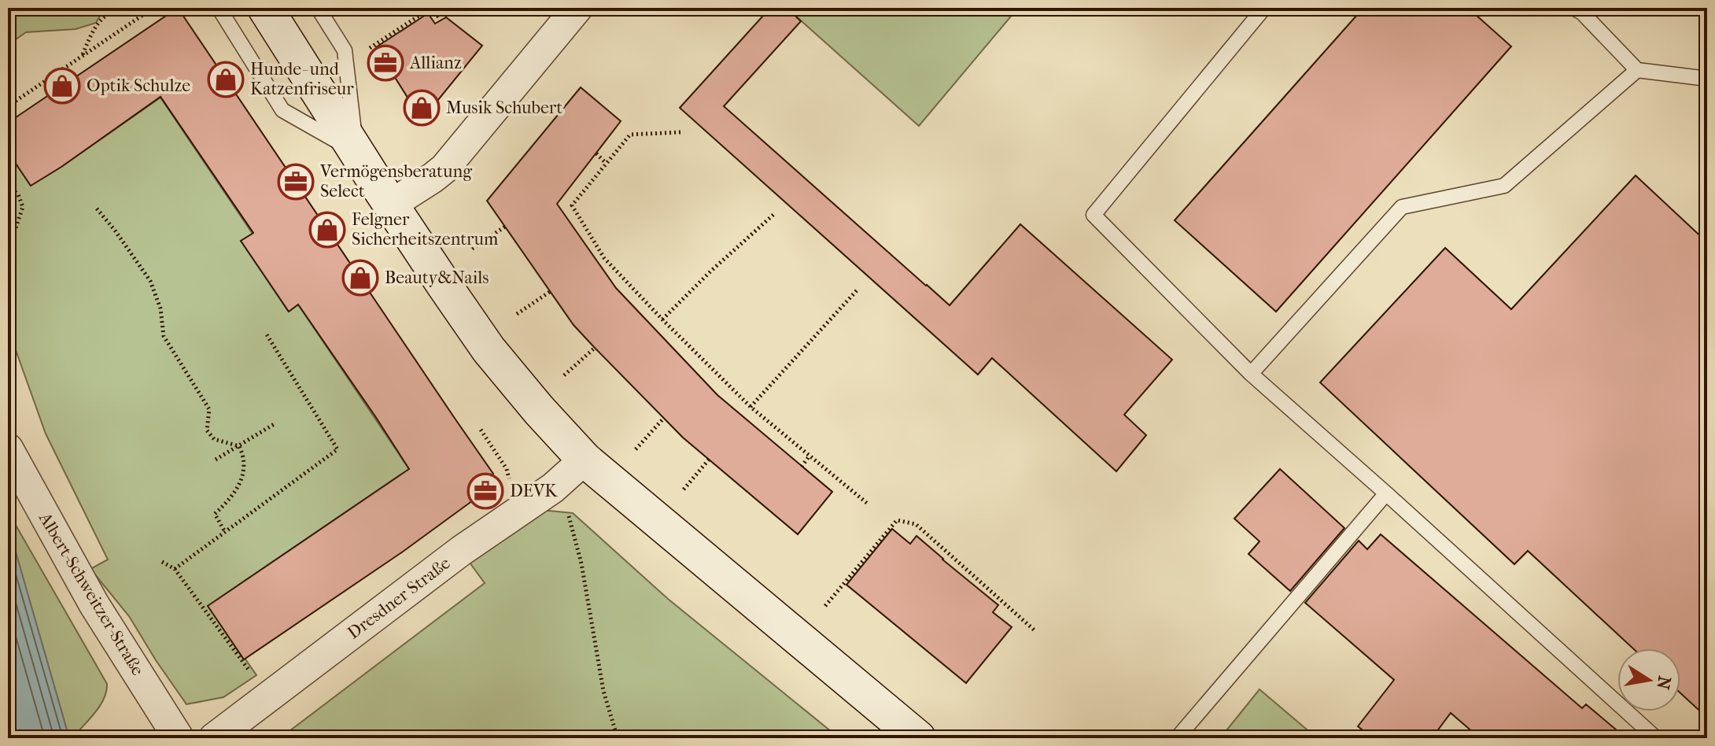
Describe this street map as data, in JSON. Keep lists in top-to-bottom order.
{
  "streets": {
    "street": ["Albert-Schweitzer-Straße", "Dresdner Straße"]
  },
  "places": {
    "office": ["Allianz", "Vermögensberatung Select", "DEVK"],
    "shop": [
      "Hunde- und Katzenfriseur",
      "Optik Schulze",
      "Musik Schubert",
      "Felgner Sicherheitszentrum",
      "Beauty&Nails"
    ]
  },
  "north": "right"
}
